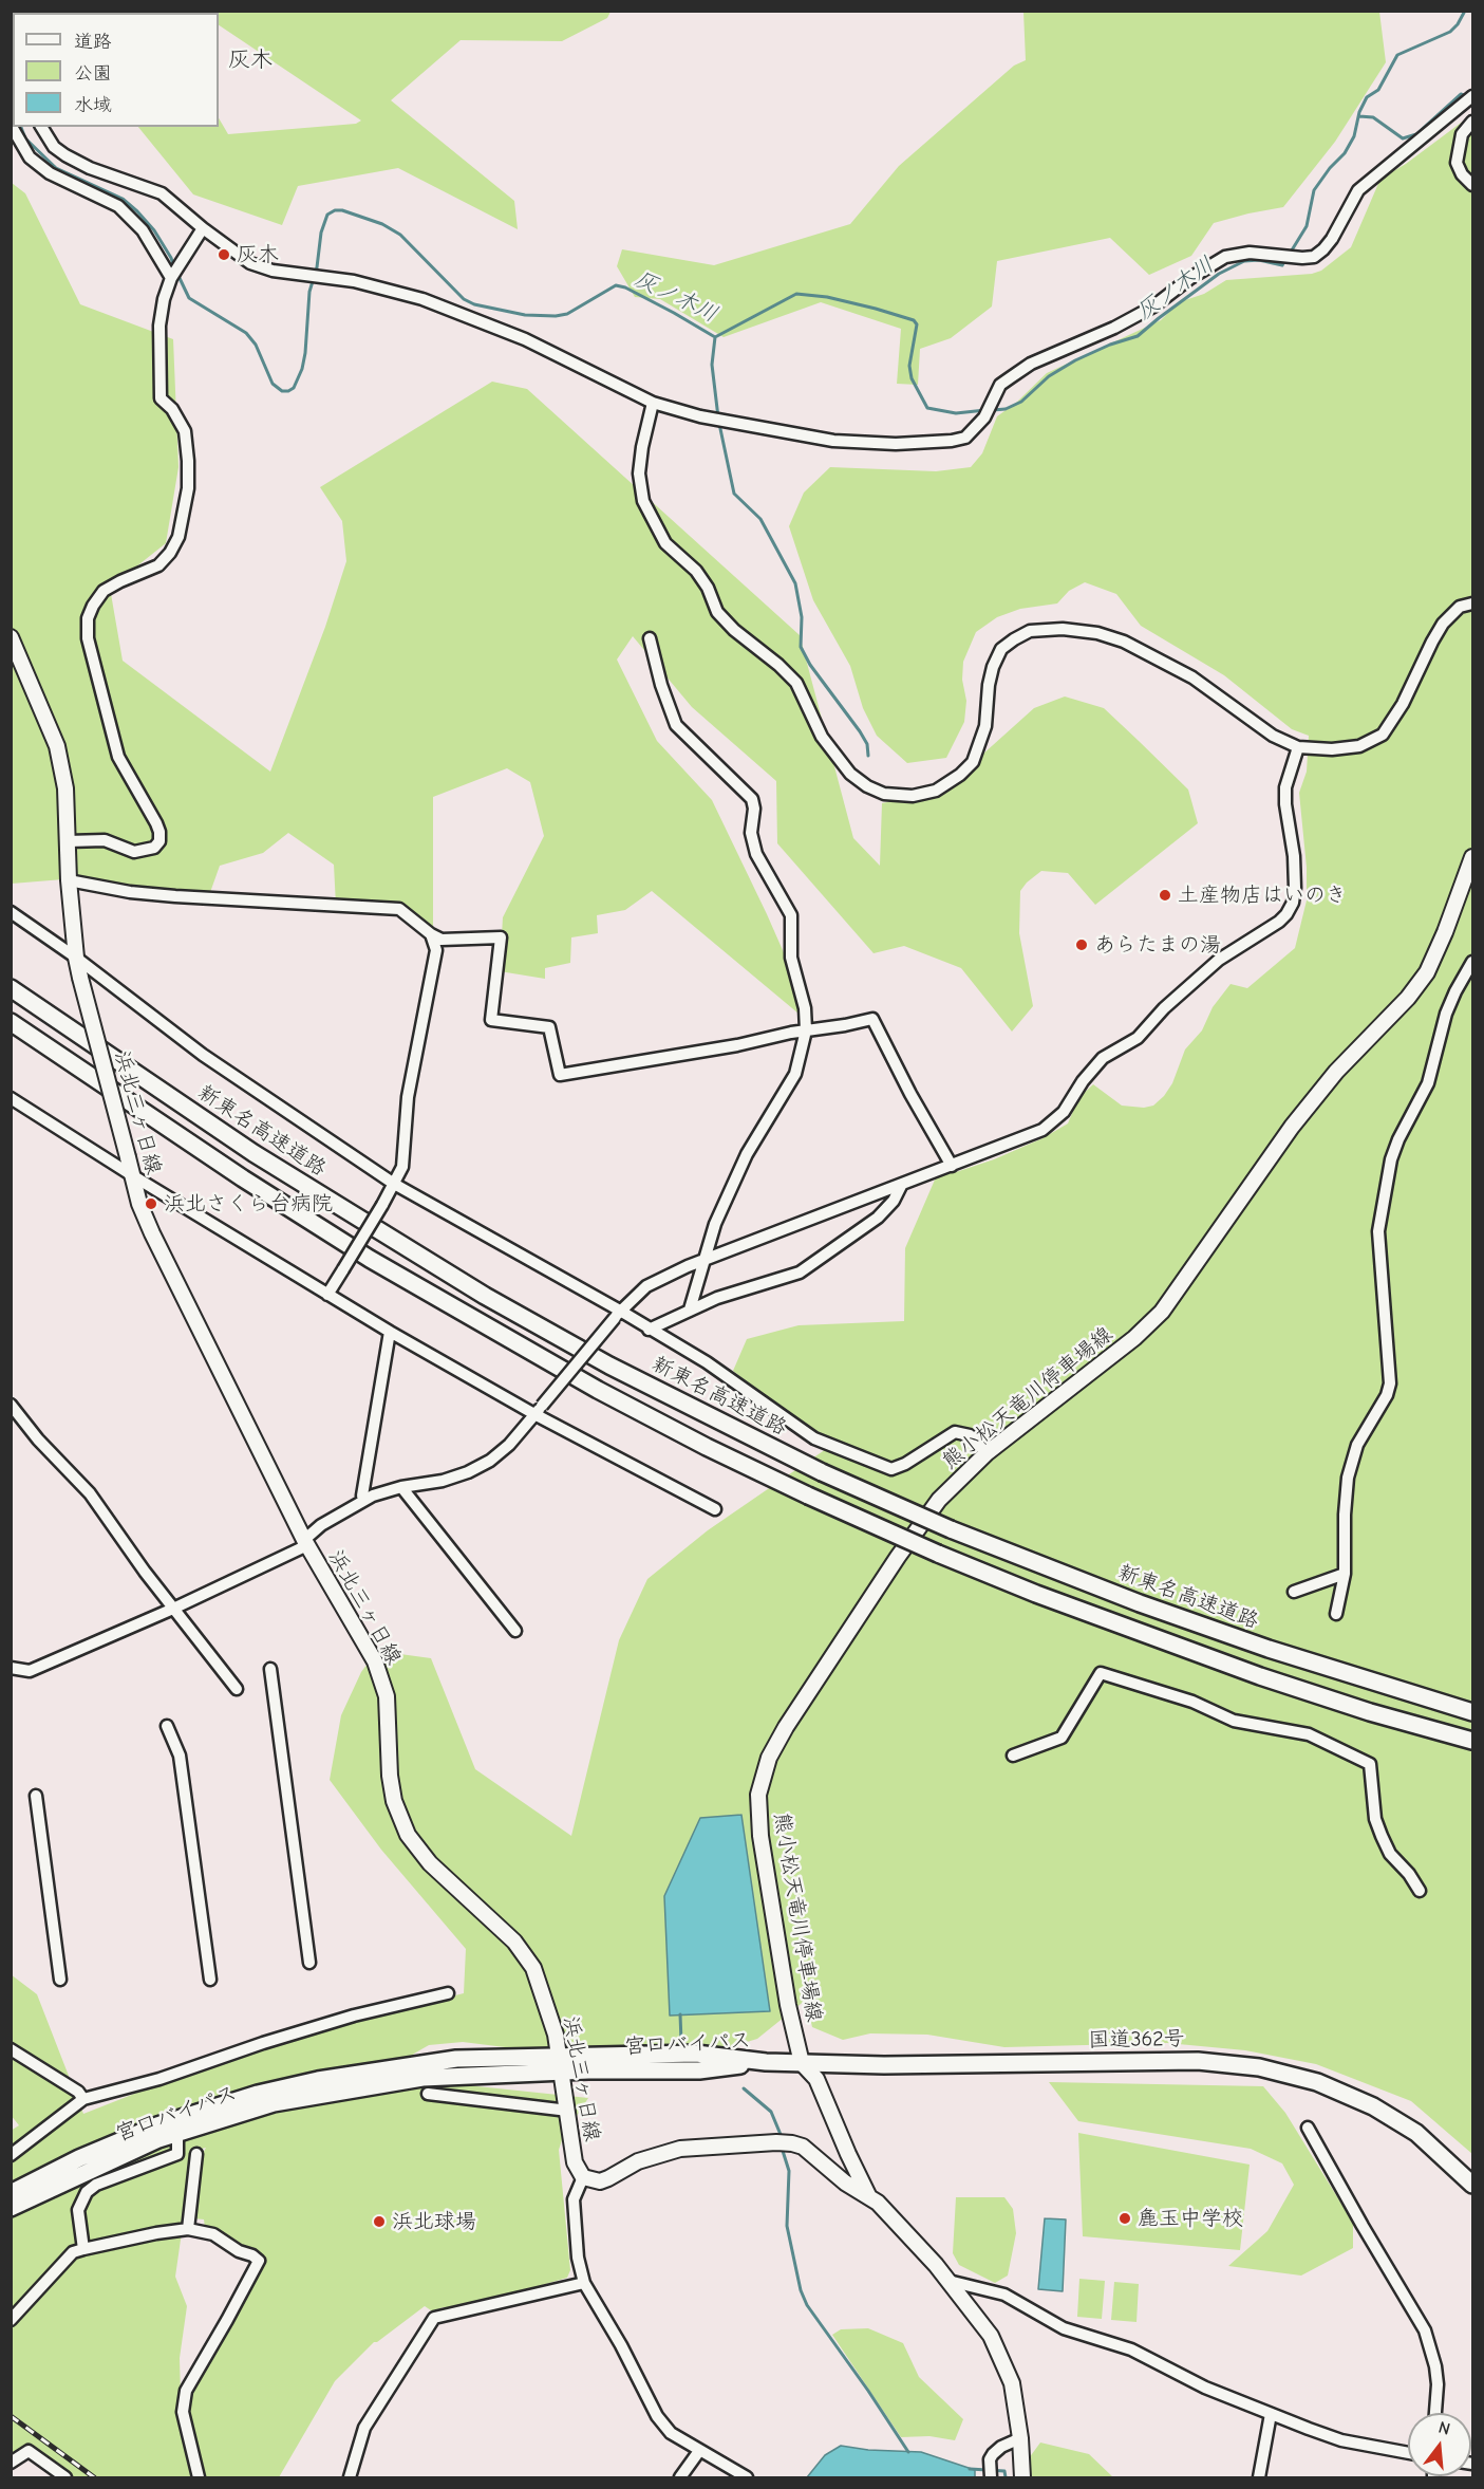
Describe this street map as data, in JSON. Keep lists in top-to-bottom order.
{
  "streets": {
    "highway": ["新東名高速道路", "国道362号", "宮口バイパス"],
    "main road": ["浜北三ヶ日線", "熊小松天竜川停車場線"]
  },
  "crossings": [
    ["浜北三ヶ日線", "宮口バイパス"],
    ["熊小松天竜川停車場線", "国道362号"],
    ["国道362号", "宮口バイパス"]
  ],
  "districts": ["灰木"],
  "water": ["灰ノ木川"],
  "places": [
    "灰木",
    "土産物店はいのき",
    "あらたまの湯",
    "浜北さくら台病院",
    "麁玉中学校",
    "浜北球場"
  ],
  "legend": ["道路", "公園", "水域"],
  "north": "top"
}
